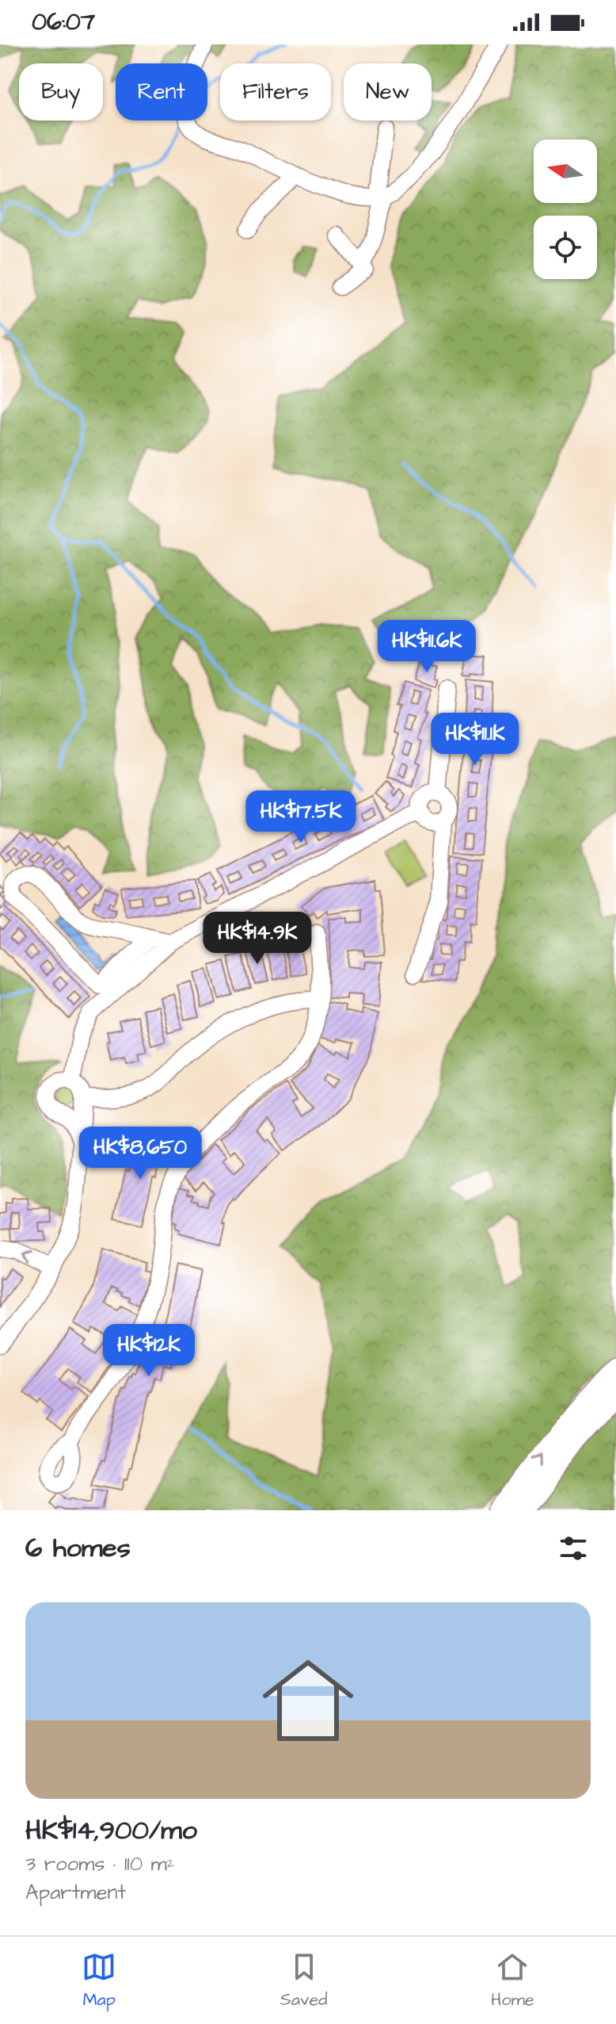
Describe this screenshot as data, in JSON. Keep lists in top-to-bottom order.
{
  "north": "left",
  "page": {
    "status": "06:07",
    "chip": [
      "Buy",
      "Rent",
      "Filters",
      "New"
    ],
    "price": [
      "HK$11.6K",
      "HK$11.1K",
      "HK$17.5K",
      "HK$14.9K",
      "HK$8,650",
      "HK$12K"
    ],
    "heading": "6 homes",
    "list": [
      {
        "name": "HK$14,900/mo",
        "note": "3 rooms · 110 m² · Apartment"
      }
    ],
    "tabs": ["Map", "Saved", "Home"]
  }
}
